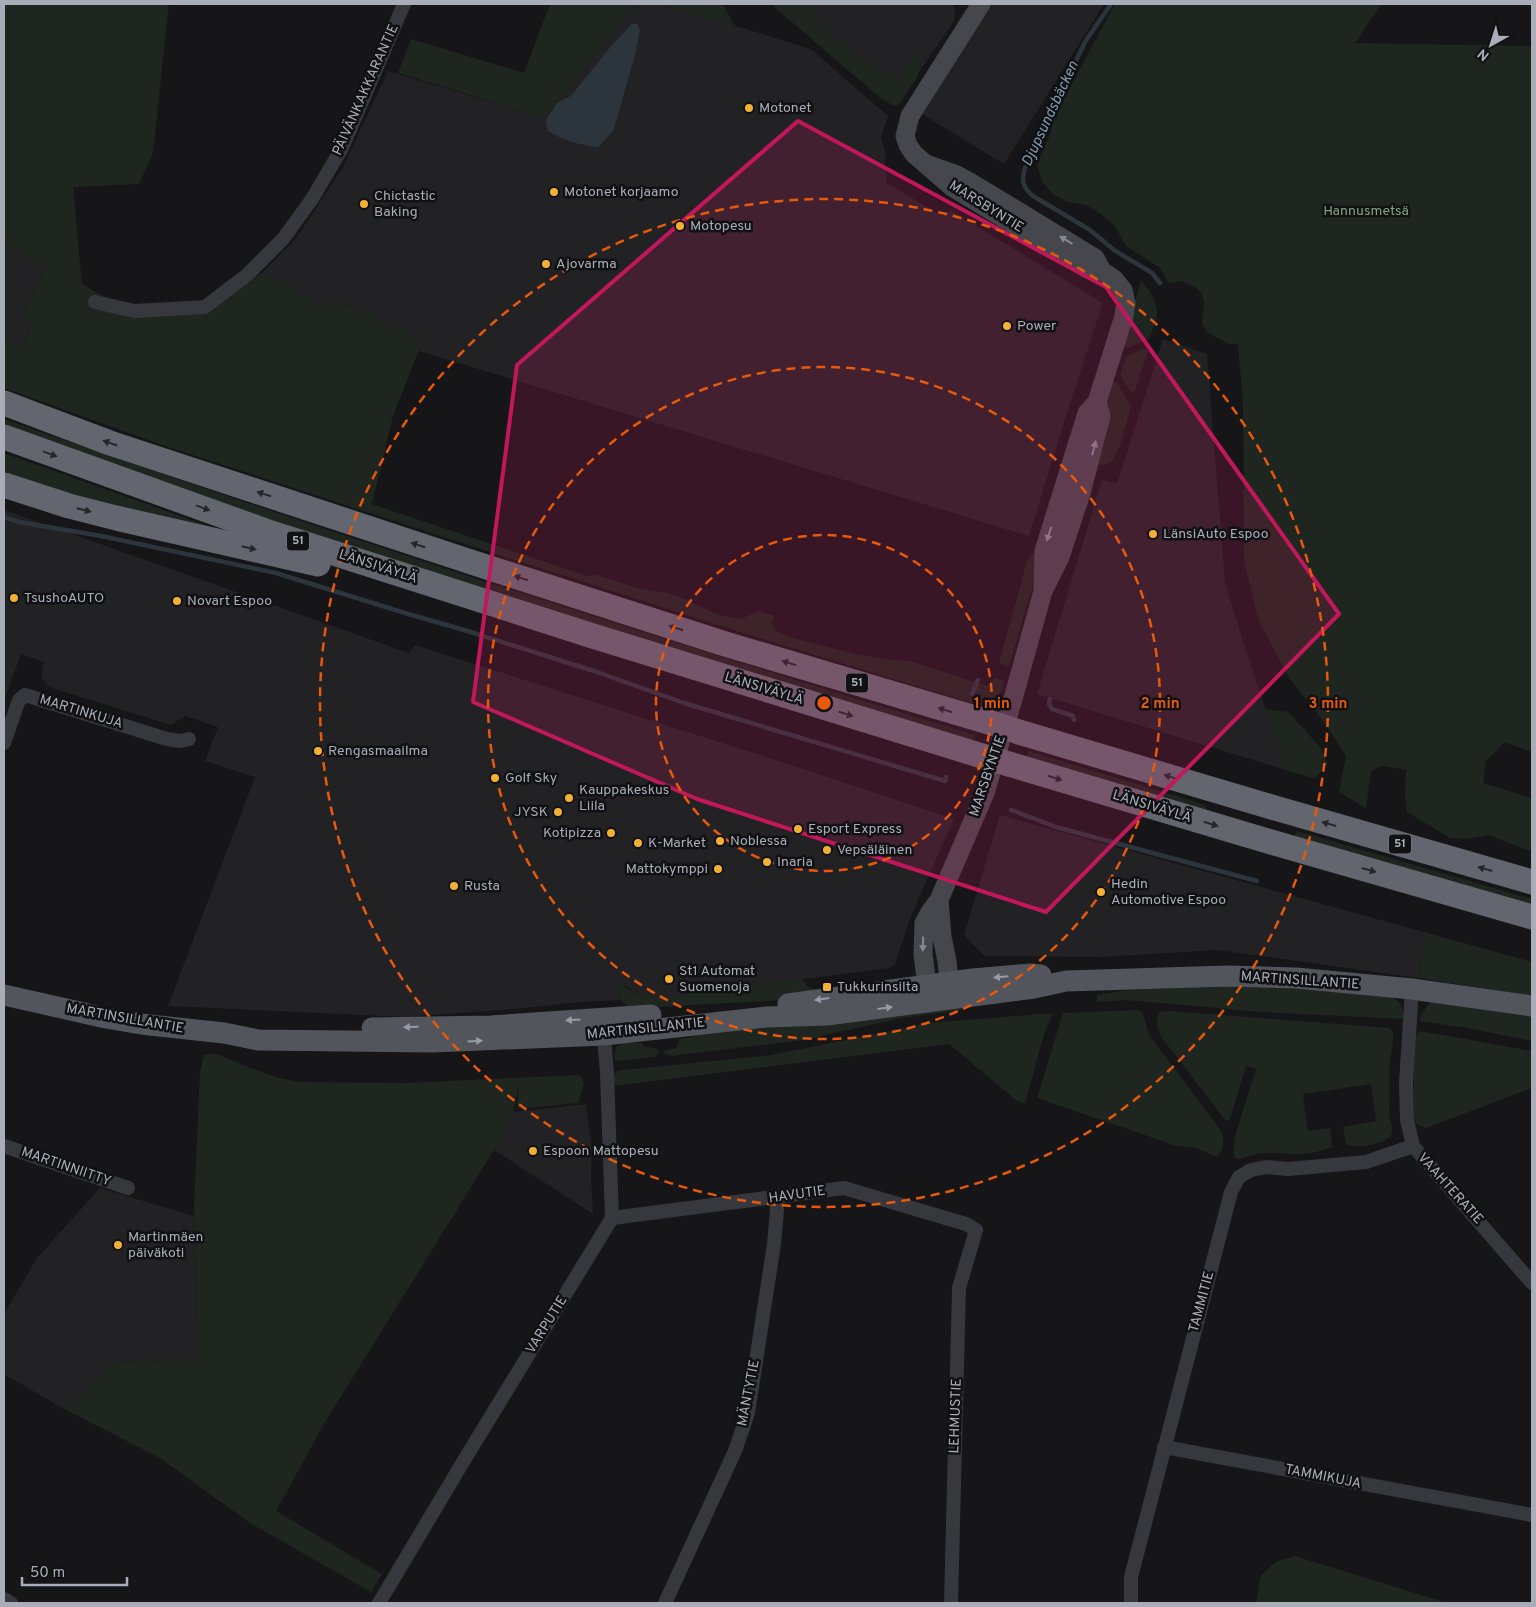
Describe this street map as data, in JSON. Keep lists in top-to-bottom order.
{
  "streets": {
    "highway": ["51", "LÄNSIVÄYLÄ"],
    "main road": ["MARSBYNTIE", "MARTINSILLANTIE"],
    "street": [
      "PÄIVÄNKAKKARANTIE",
      "MARTINKUJA",
      "MARTINNIITTY",
      "VAAHTERATIE",
      "HAVUTIE",
      "TAMMITIE",
      "VARPUTIE",
      "MÄNTYTIE",
      "LEHMUSTIE",
      "TAMMIKUJA"
    ]
  },
  "crossings": [
    ["MARSBYNTIE", "MARTINSILLANTIE"],
    ["MARTINSILLANTIE", "VAAHTERATIE"],
    ["VAAHTERATIE", "TAMMITIE"],
    ["HAVUTIE", "VARPUTIE"],
    ["HAVUTIE", "MÄNTYTIE"],
    ["HAVUTIE", "LEHMUSTIE"],
    ["TAMMITIE", "TAMMIKUJA"]
  ],
  "water": ["Djupsundsbäcken"],
  "parks": ["Hannusmetsä"],
  "places": {
    "other": [
      "Motonet",
      "Motonet korjaamo",
      "Chictastic Baking",
      "Motopesu",
      "Ajovarma",
      "Power",
      "LänsiAuto Espoo",
      "TsushoAUTO",
      "Novart Espoo",
      "Rengasmaailma",
      "Golf Sky",
      "Kauppakeskus Liila",
      "JYSK",
      "Esport Express",
      "Kotipizza",
      "Noblessa",
      "K-Market",
      "Vepsäläinen",
      "Inaria",
      "Mattokymppi",
      "Rusta",
      "Hedin Automotive Espoo",
      "St1 Automat Suomenoja",
      "Espoon Mattopesu",
      "Martinmäen päiväkoti"
    ],
    "transit": ["Tukkurinsilta"]
  },
  "scale_bar": "50 m",
  "north": "bottom left",
  "rings": ["1 min", "2 min", "3 min"]
}
